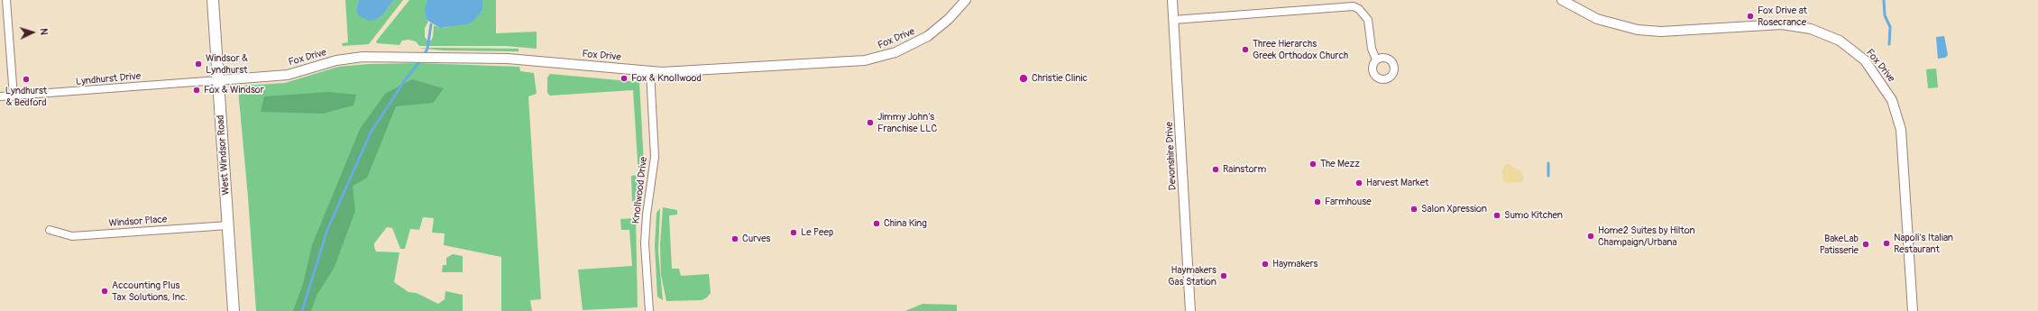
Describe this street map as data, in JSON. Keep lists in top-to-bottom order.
{
  "streets": {
    "main road": ["West Windsor Road"],
    "street": [
      "Fox Drive",
      "Lyndhurst Drive",
      "Devonshire Drive",
      "Knollwood Drive",
      "Windsor Place"
    ]
  },
  "crossings": [
    ["Fox Drive", "Lyndhurst Drive"],
    ["Fox Drive", "West Windsor Road"],
    ["Fox Drive", "Knollwood Drive"],
    ["Lyndhurst Drive", "West Windsor Road"],
    ["West Windsor Road", "Windsor Place"]
  ],
  "places": [
    "Fox Drive at Rosecrance",
    "Three Hierarchs Greek Orthodox Church",
    "Windsor & Lyndhurst",
    "Fox & Knollwood",
    "Christie Clinic",
    "Lyndhurst & Bedford",
    "Fox & Windsor",
    "Jimmy John's Franchise LLC",
    "The Mezz",
    "Rainstorm",
    "Harvest Market",
    "Farmhouse",
    "Salon Xpression",
    "Sumo Kitchen",
    "China King",
    "Le Peep",
    "Home2 Suites by Hilton Champaign/Urbana",
    "Curves",
    "Napoli's Italian Restaurant",
    "BakeLab Patisserie",
    "Haymakers",
    "Haymakers Gas Station",
    "Accounting Plus Tax Solutions, Inc."
  ],
  "north": "right"
}
